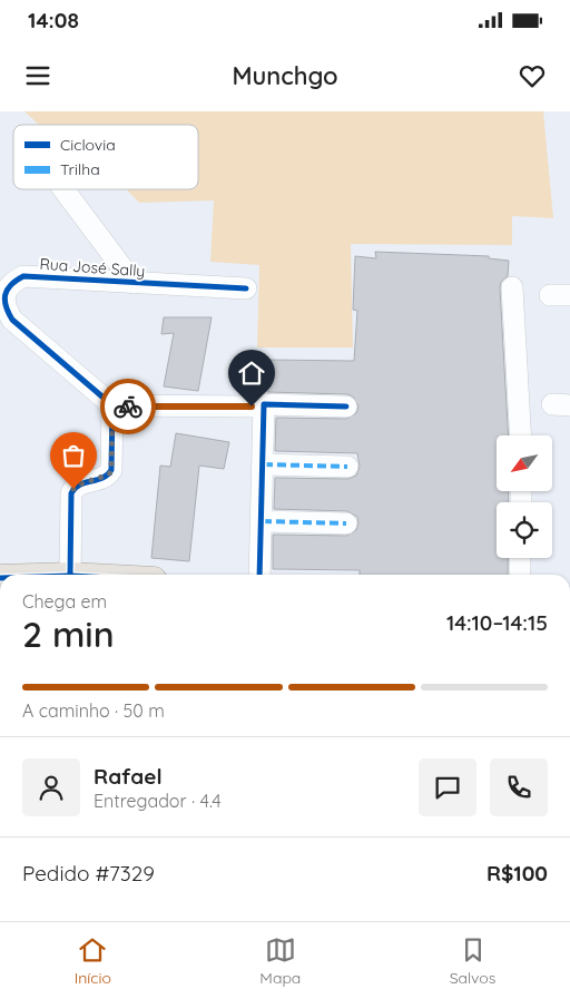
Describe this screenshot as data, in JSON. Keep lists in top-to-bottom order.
{
  "streets": {
    "street": ["Rua José Sally"]
  },
  "legend": ["Ciclovia", "Trilha"],
  "north": "bottom left",
  "page": {
    "status": "14:08",
    "header": "Munchgo",
    "heading": ["2 min", "Chega em", "14:10–14:15"],
    "panel": [
      "Rafael",
      "Entregador · 4.4",
      "Pedido #7329",
      "R$100"
    ],
    "bar": "A caminho · 50 m",
    "tabs": ["Início", "Mapa", "Salvos"]
  }
}
